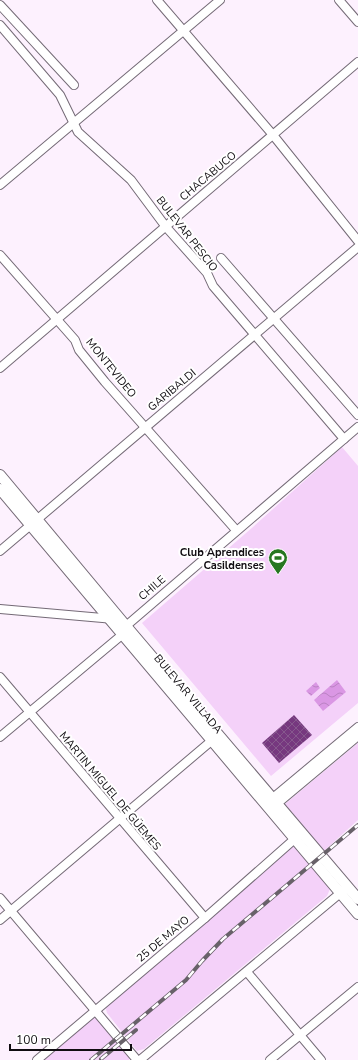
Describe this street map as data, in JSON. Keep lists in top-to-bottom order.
{
  "streets": {
    "main road": ["BULEVAR VILLADA"],
    "street": [
      "CHACABUCO",
      "BULEVAR PESCIO",
      "MONTEVIDEO",
      "GARIBALDI",
      "CHILE",
      "MARTIN MIGUEL DE GÜEMES",
      "25 DE MAYO"
    ]
  },
  "crossings": [
    ["CHACABUCO", "BULEVAR PESCIO"],
    ["CHACABUCO", "MONTEVIDEO"],
    ["BULEVAR PESCIO", "GARIBALDI"],
    ["BULEVAR PESCIO", "CHILE"],
    ["MONTEVIDEO", "GARIBALDI"],
    ["MONTEVIDEO", "CHILE"],
    ["GARIBALDI", "BULEVAR VILLADA"],
    ["CHILE", "BULEVAR VILLADA"],
    ["CHILE", "MARTIN MIGUEL DE GÜEMES"],
    ["BULEVAR VILLADA", "25 DE MAYO"],
    ["MARTIN MIGUEL DE GÜEMES", "25 DE MAYO"]
  ],
  "places": {
    "sports": ["Club Aprendices Casildenses"]
  },
  "scale_bar": "100 m"
}
